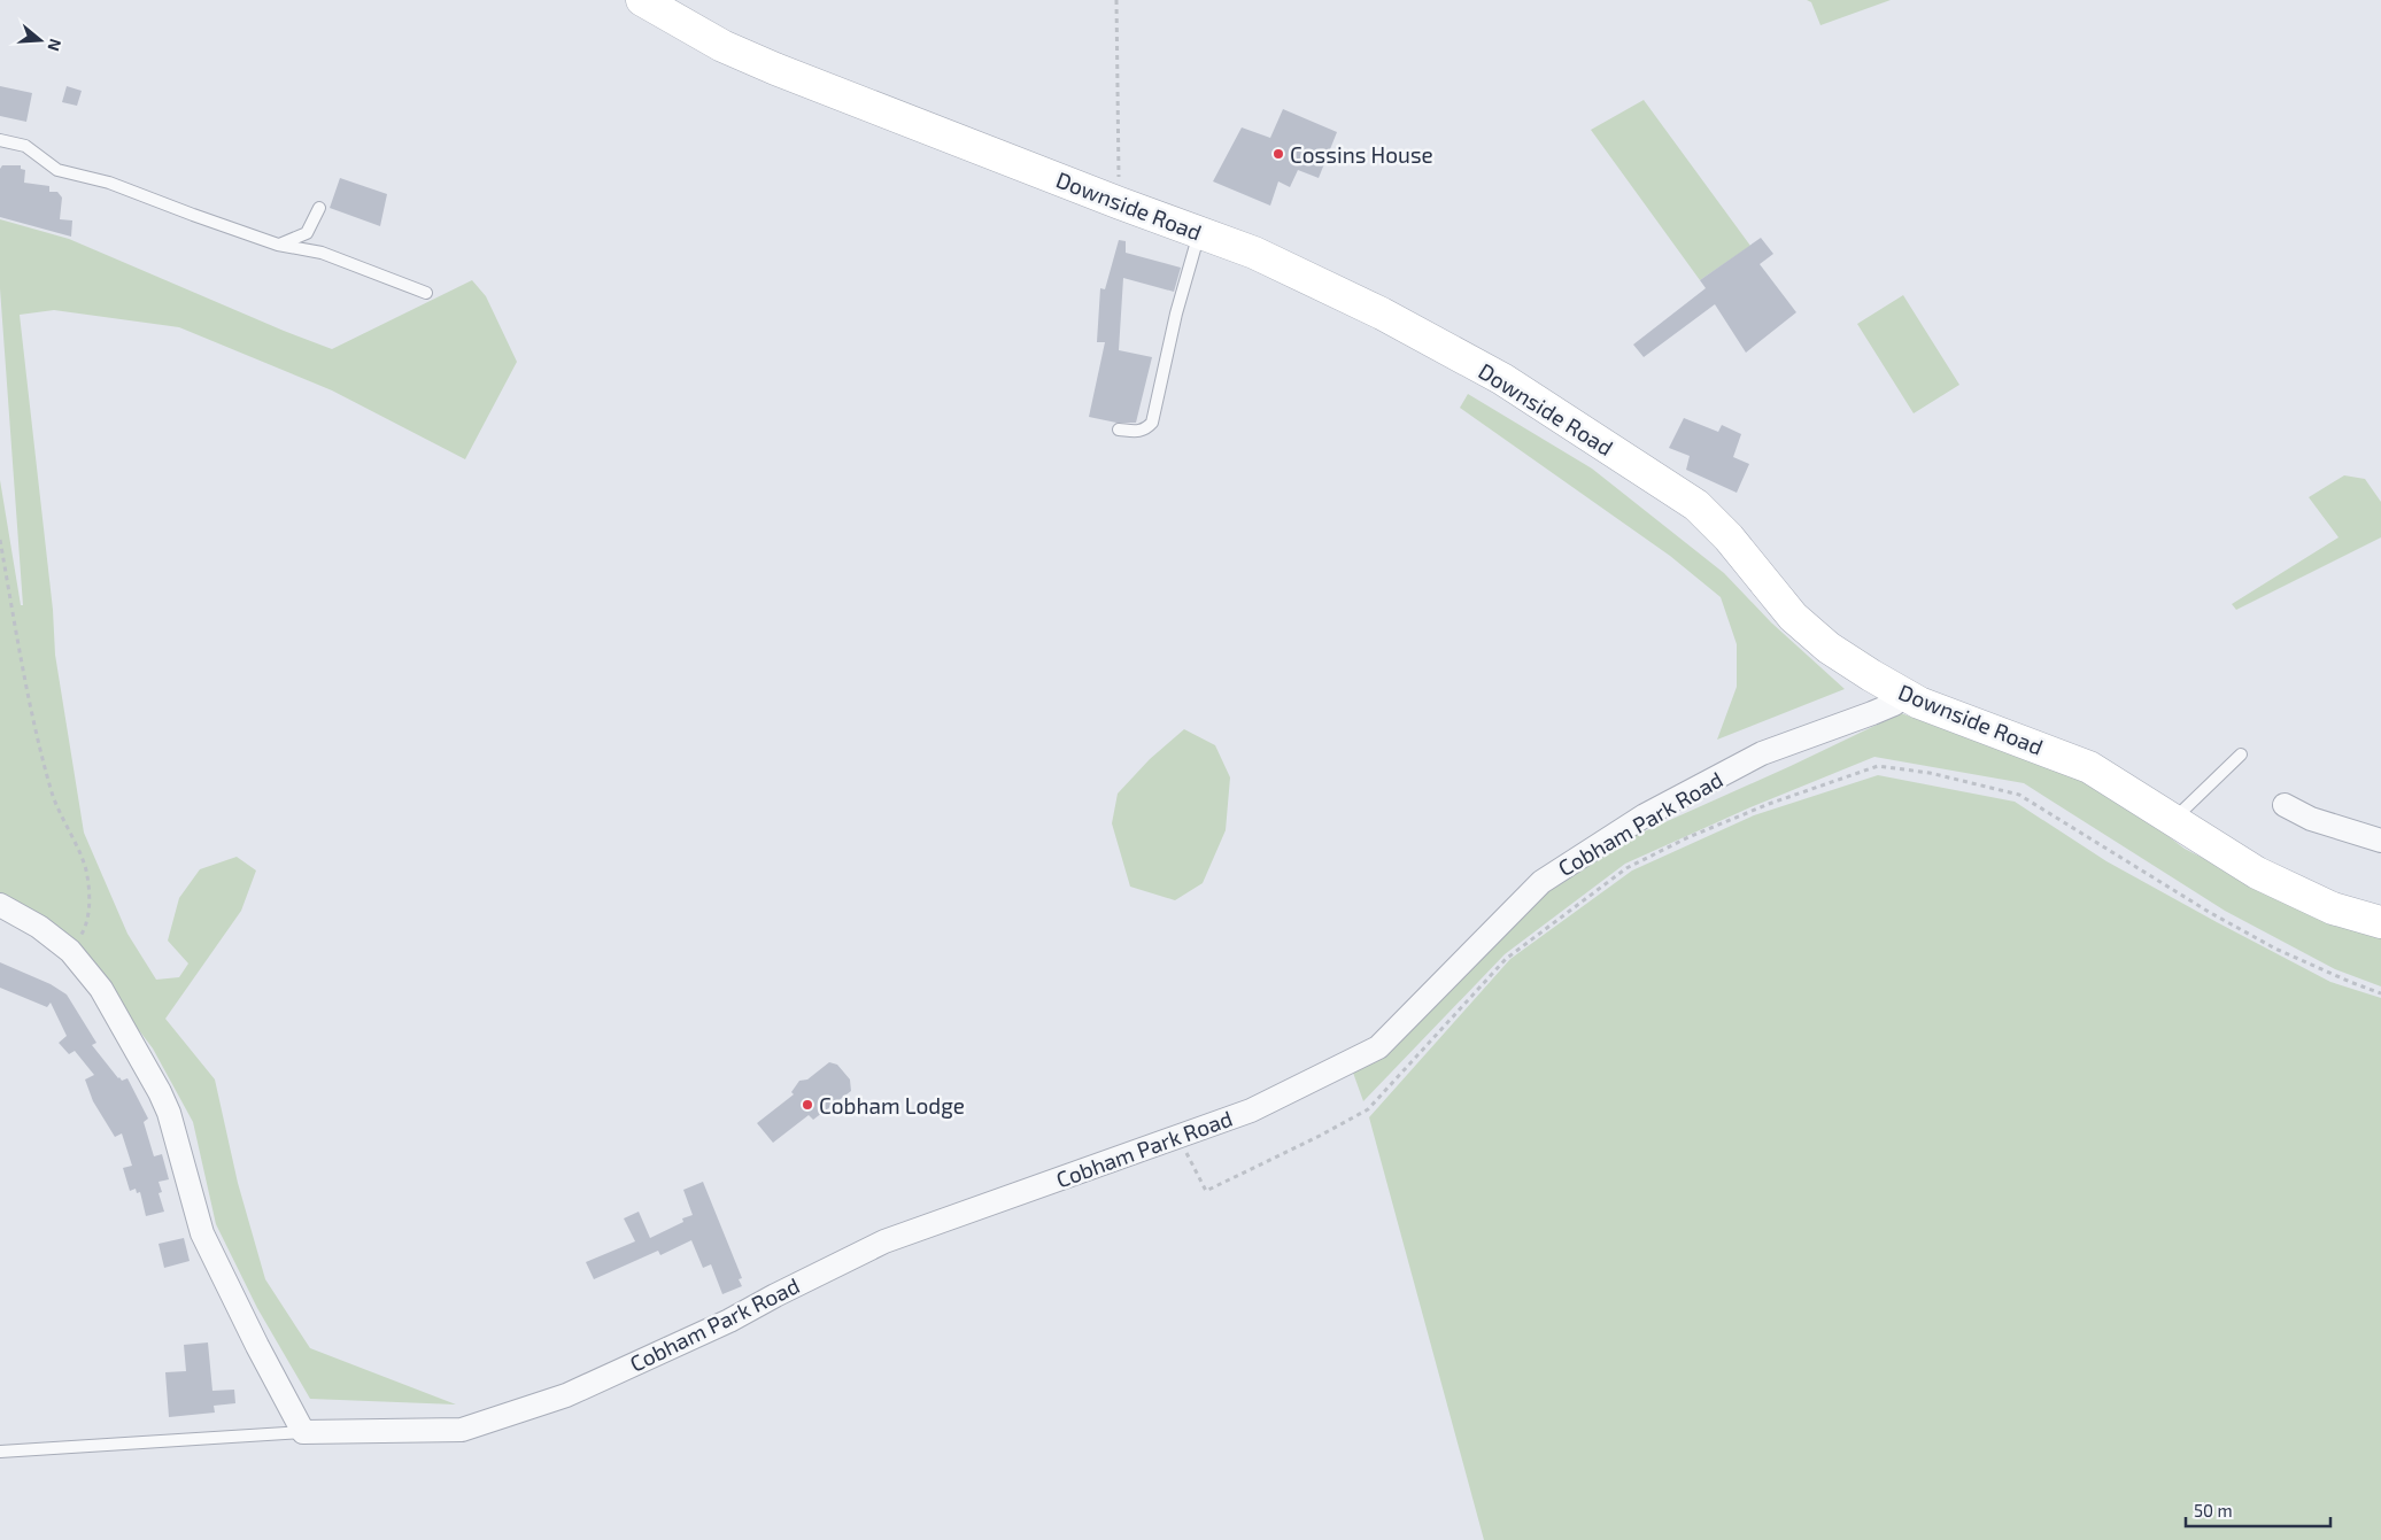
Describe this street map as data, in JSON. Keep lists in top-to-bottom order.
{
  "streets": {
    "street": ["Downside Road", "Cobham Park Road"]
  },
  "crossings": [
    ["Downside Road", "Cobham Park Road"]
  ],
  "places": ["Cossins House", "Cobham Lodge"],
  "scale_bar": "50 m",
  "north": "right"
}
